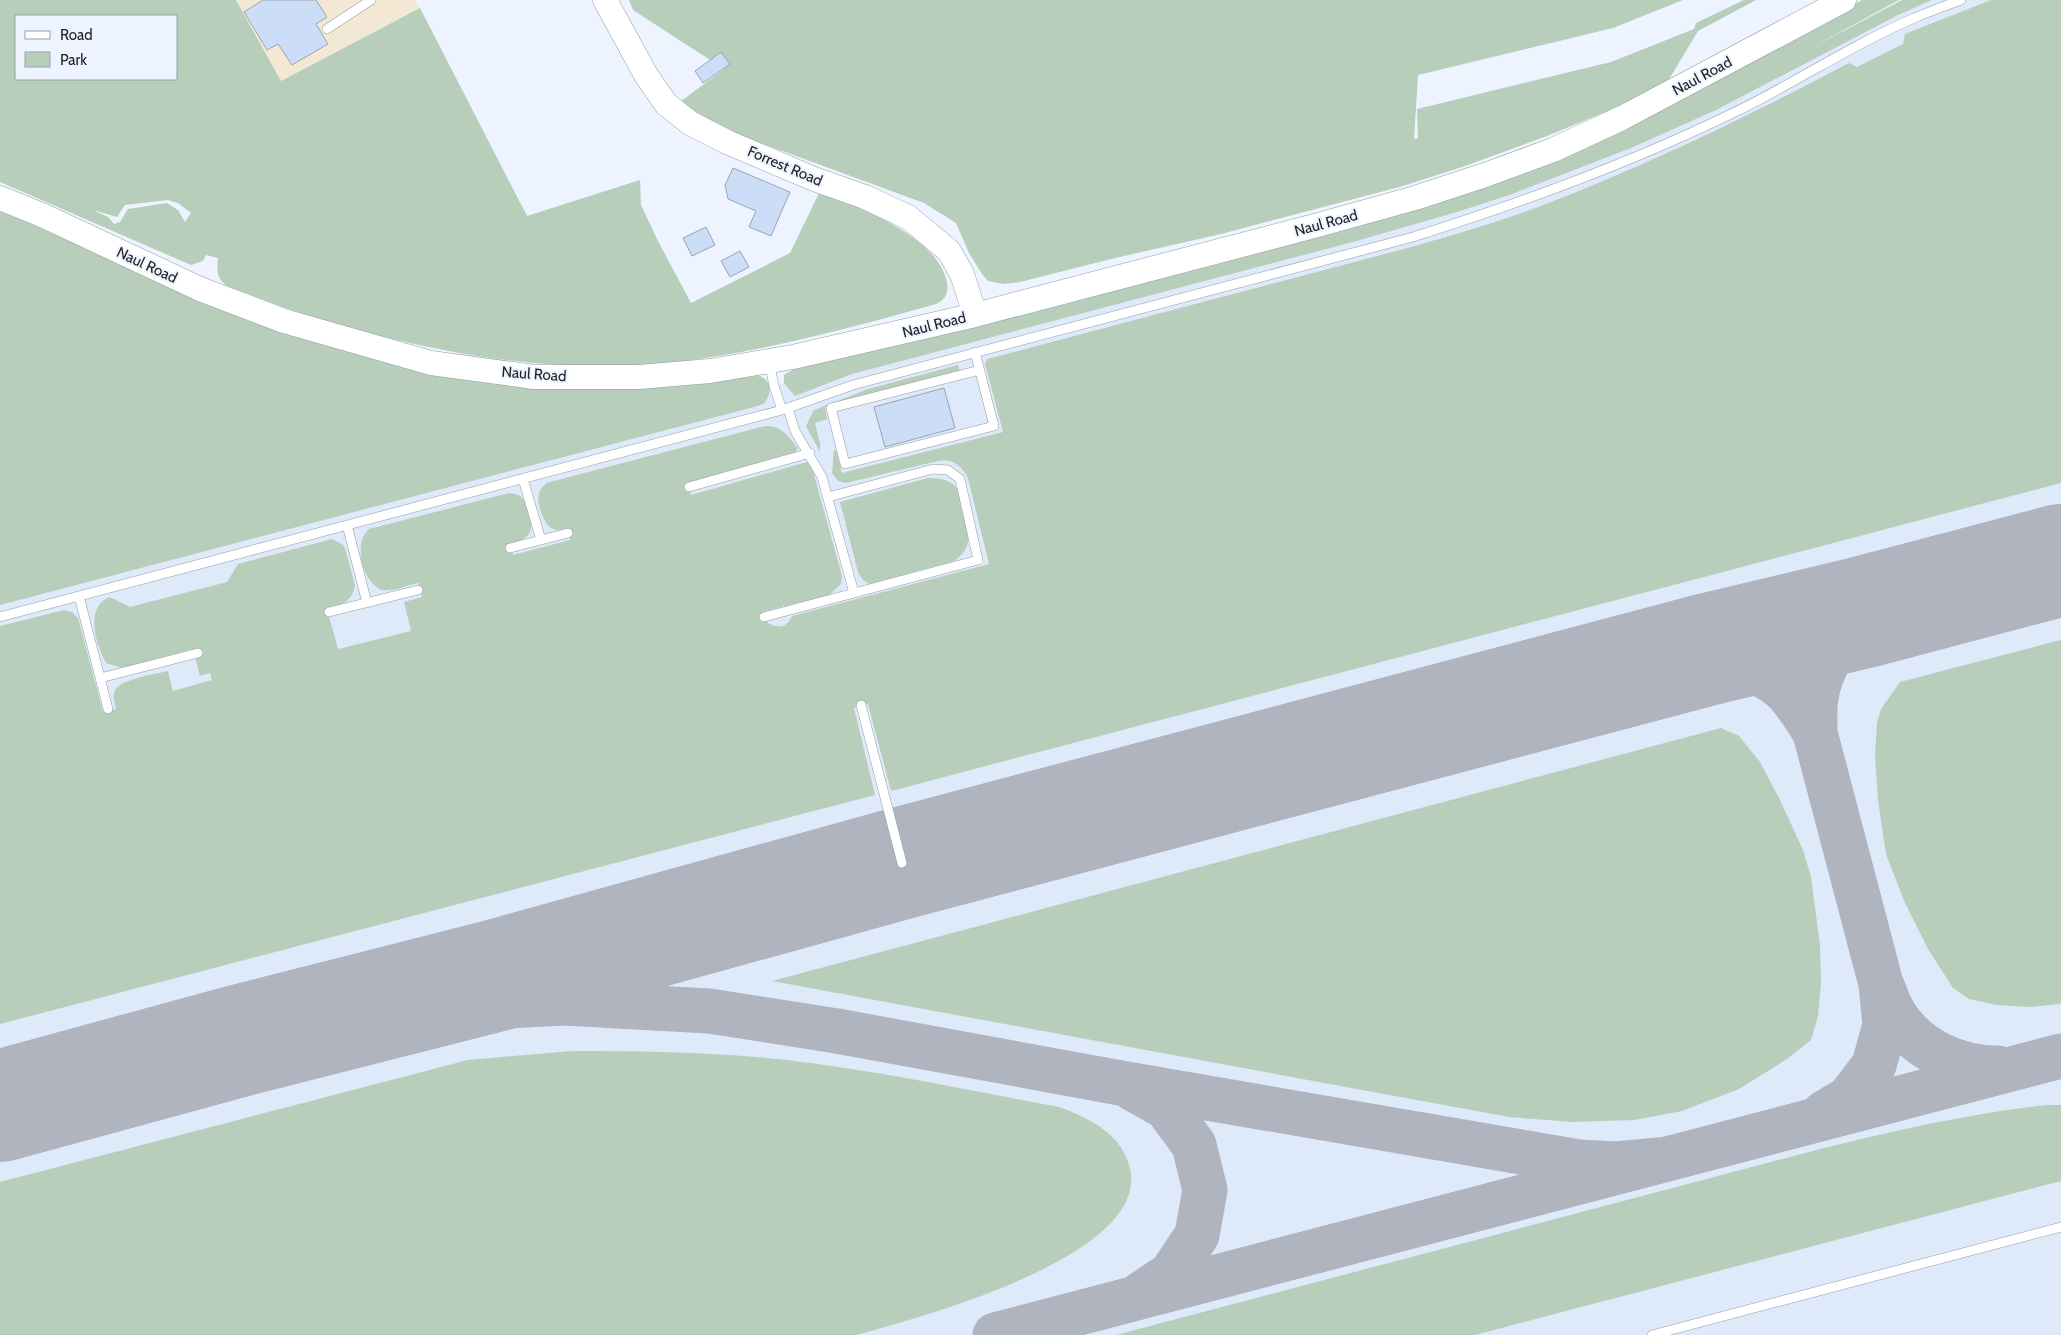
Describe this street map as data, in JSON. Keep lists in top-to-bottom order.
{
  "streets": {
    "street": ["Naul Road", "Forrest Road"]
  },
  "crossings": [
    ["Naul Road", "Forrest Road"]
  ],
  "legend": ["Road", "Park"]
}
